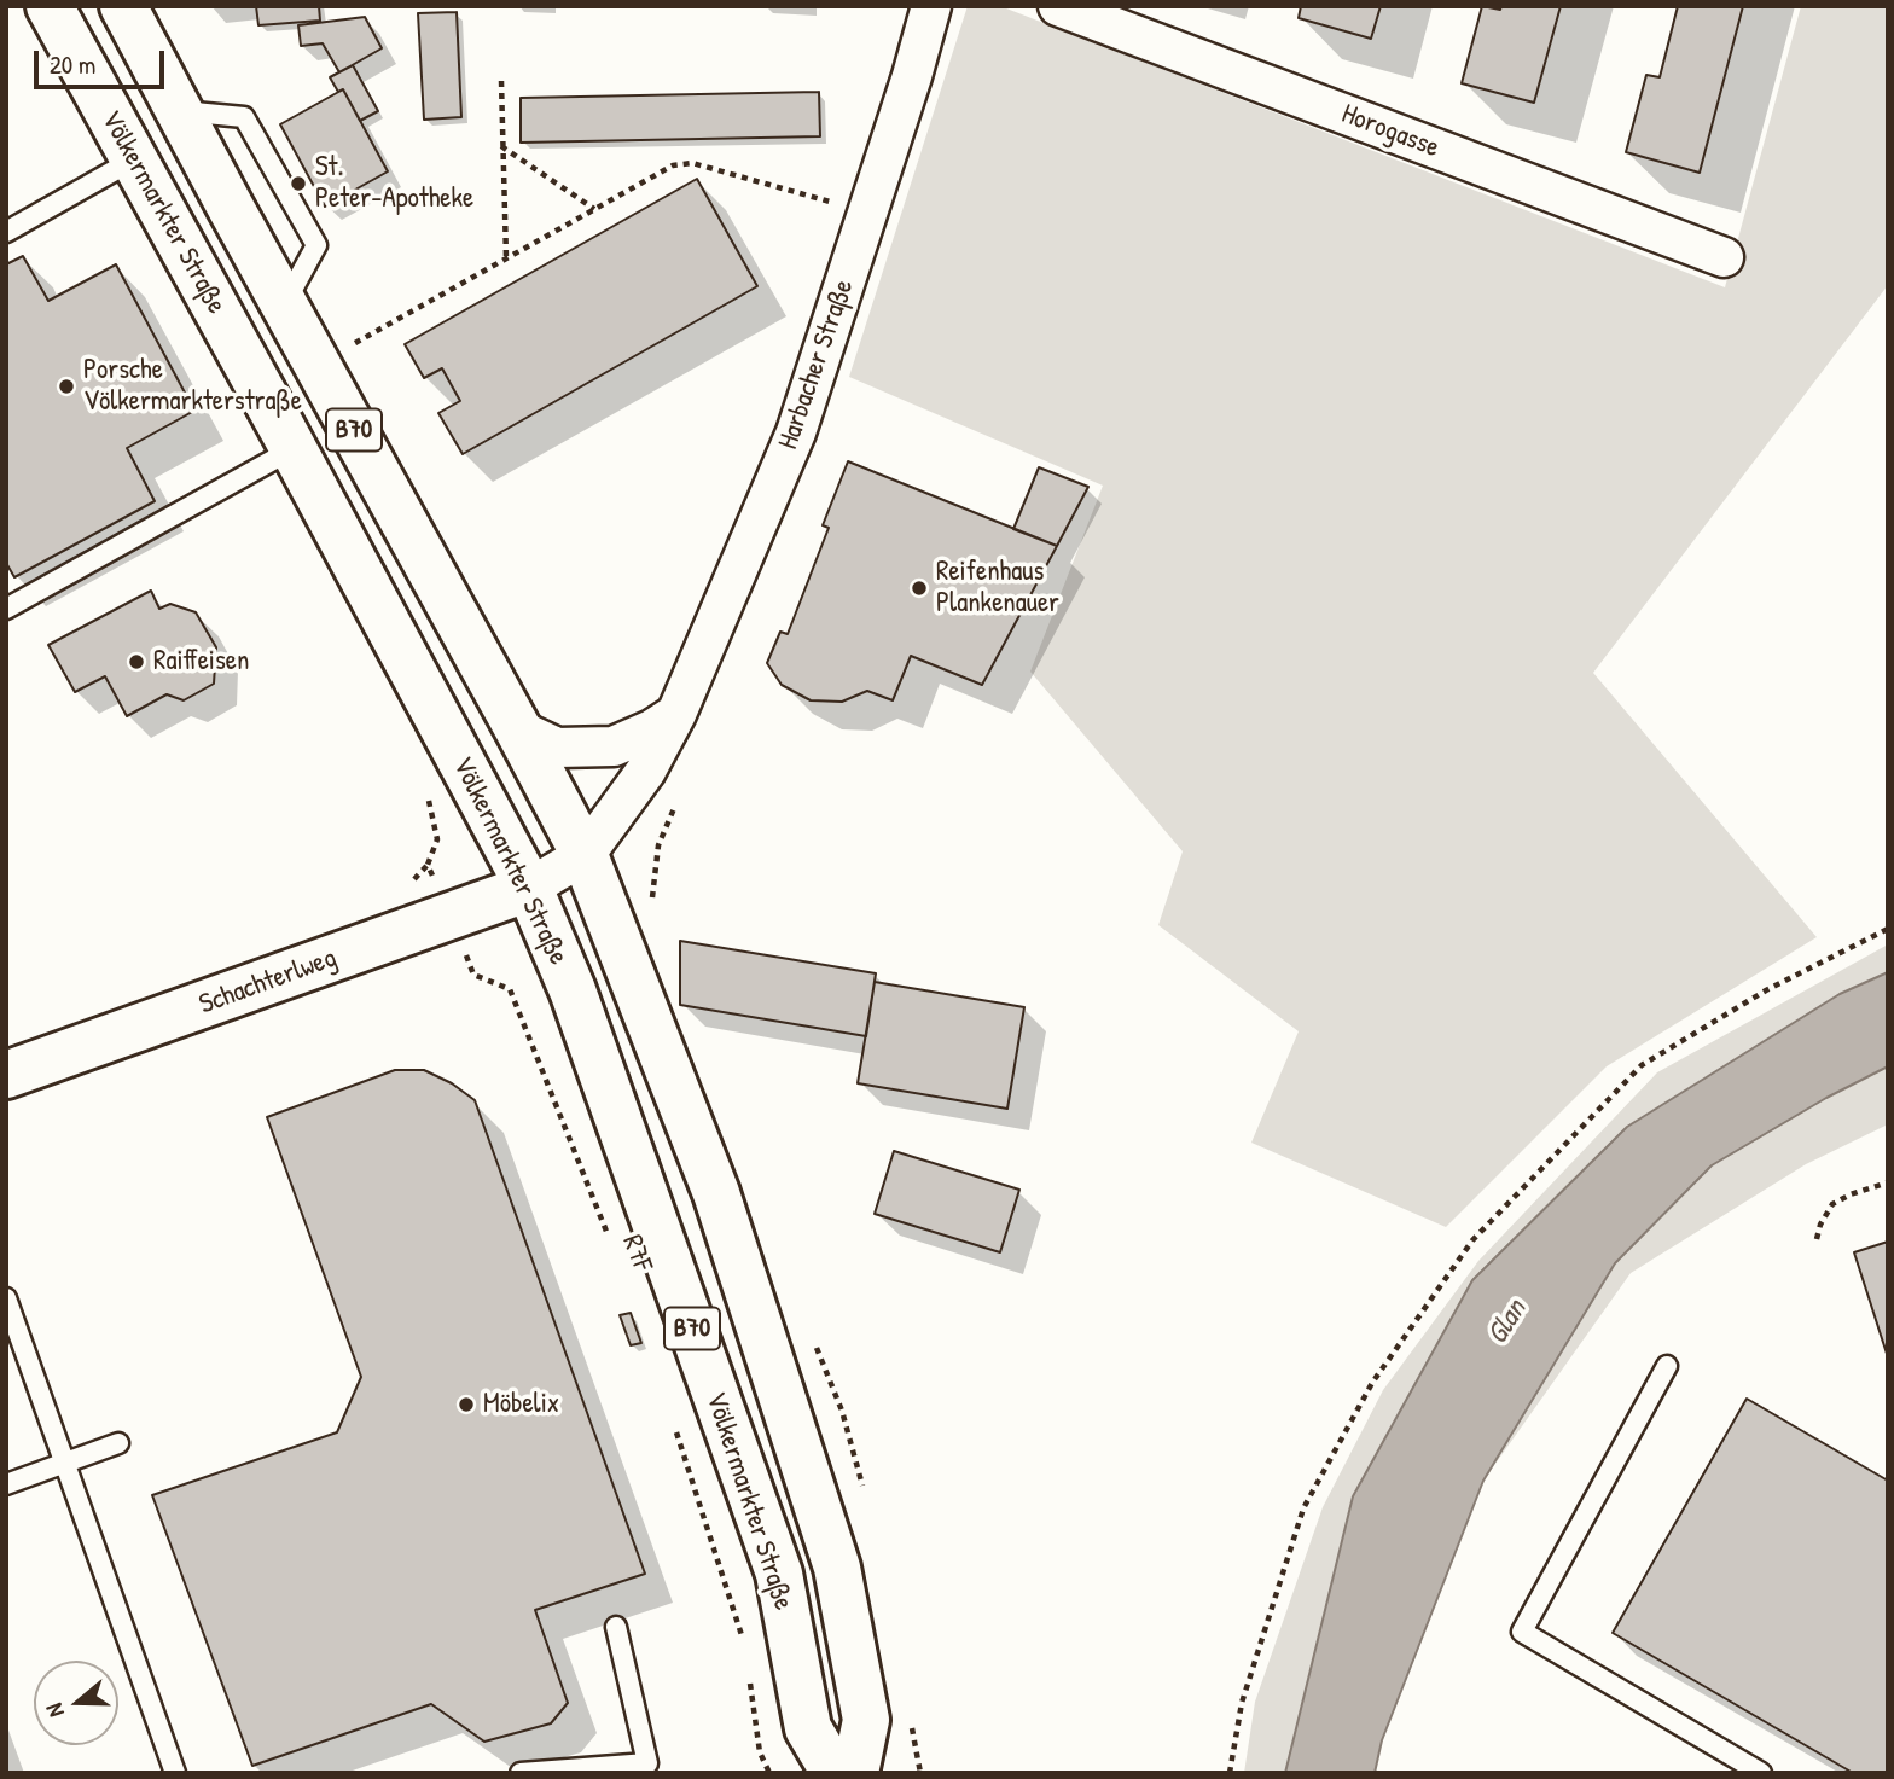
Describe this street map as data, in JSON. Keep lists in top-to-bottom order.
{
  "streets": {
    "main road": ["Völkermarkter Straße", "B70", "Schachterlweg"],
    "street": ["Horogasse", "Harbacher Straße"],
    "path": ["R7F"]
  },
  "crossings": [
    ["Völkermarkter Straße", "Harbacher Straße"],
    ["Völkermarkter Straße", "Schachterlweg"],
    ["Harbacher Straße", "B70"],
    ["Harbacher Straße", "Schachterlweg"]
  ],
  "water": ["Glan"],
  "places": [
    "St. Peter-Apotheke",
    "Porsche Völkermarkterstraße",
    "Reifenhaus Plankenauer",
    "Raiffeisen",
    "Möbelix"
  ],
  "scale_bar": "20 m",
  "north": "left"
}
